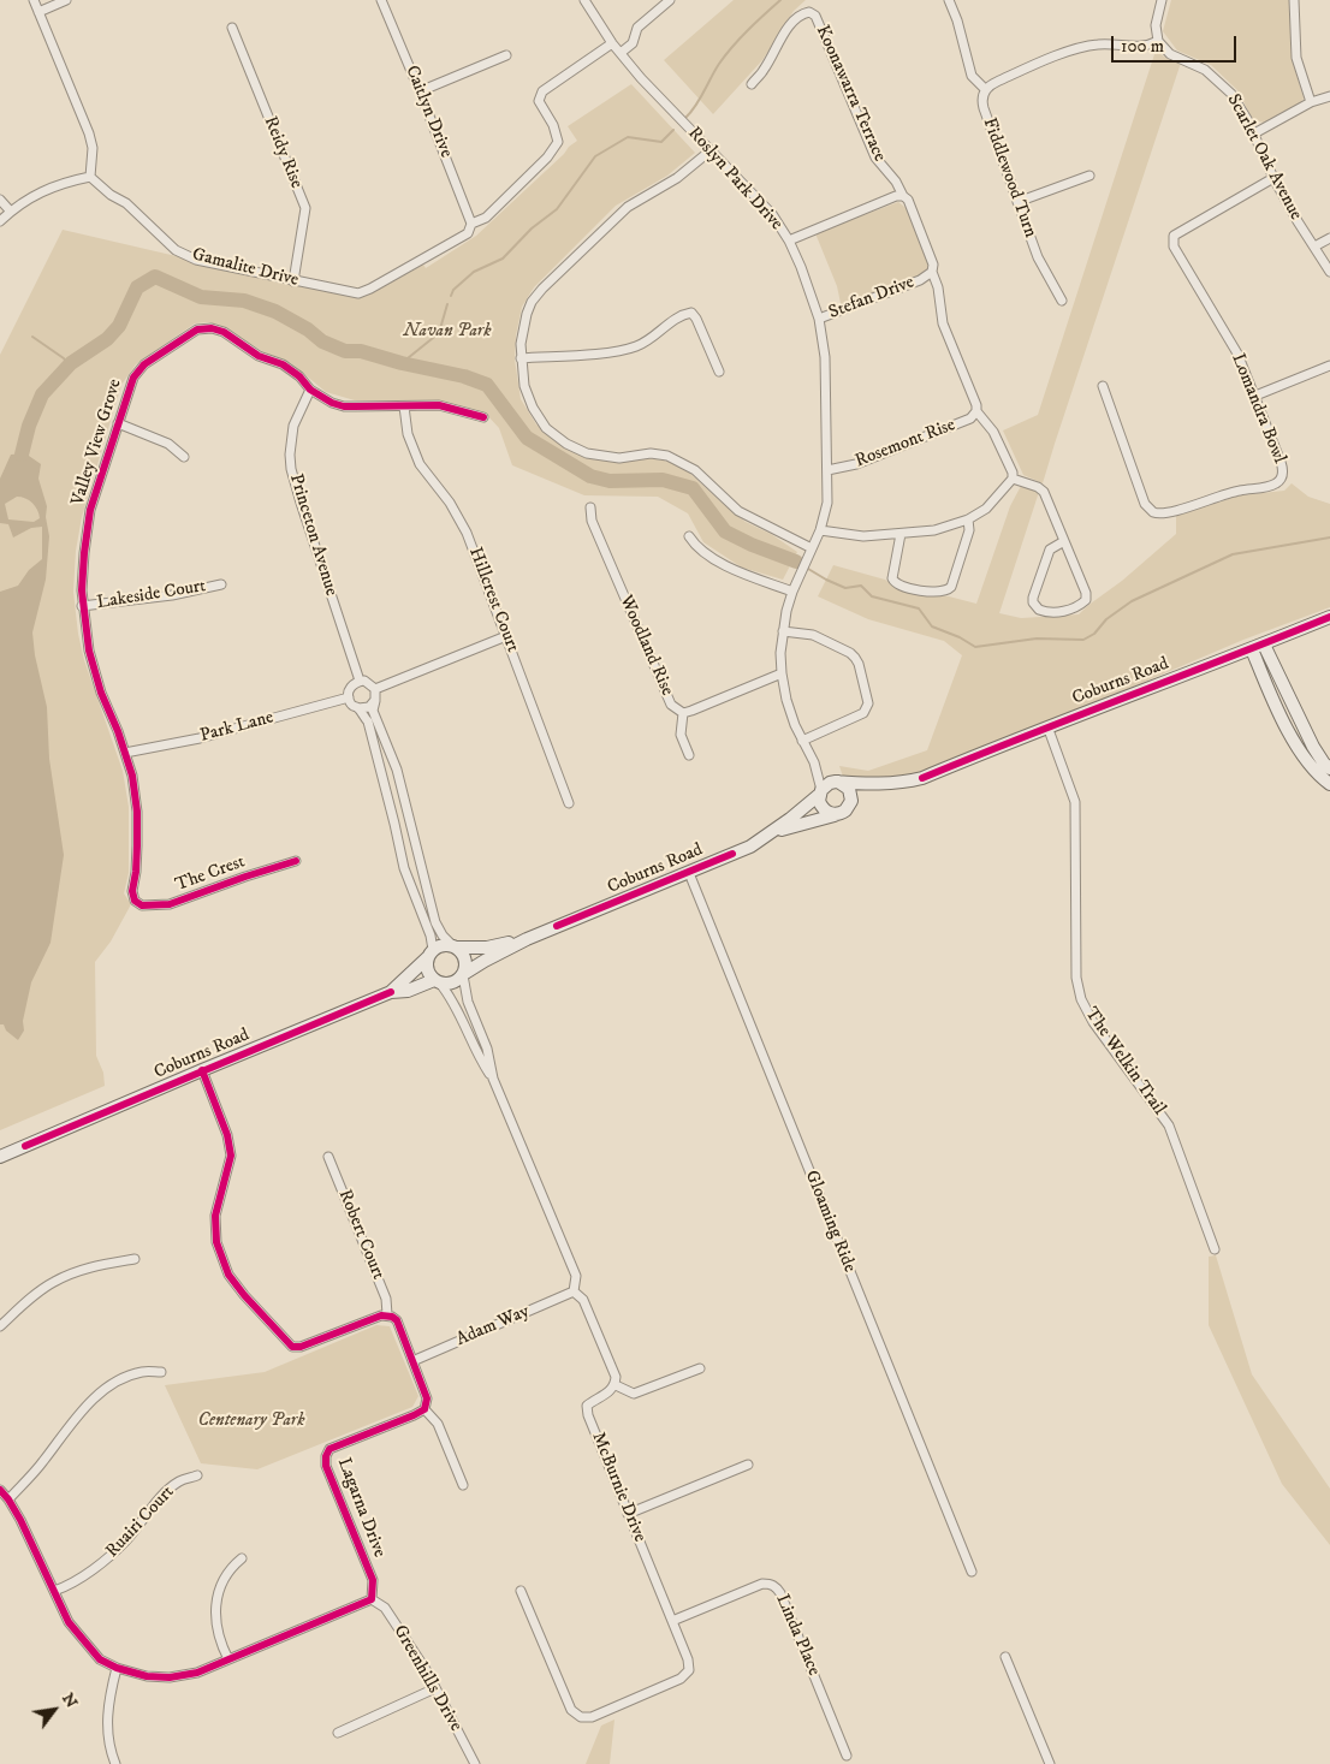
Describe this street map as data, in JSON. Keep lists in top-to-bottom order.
{
  "streets": {
    "street": [
      "Koonawarra Terrace",
      "Caitlyn Drive",
      "Reidy Rise",
      "Scarlet Oak Avenue",
      "Fiddlewood Turn",
      "Roslyn Park Drive",
      "Gamalite Drive",
      "Stefan Drive",
      "Lomandra Bowl",
      "Valley View Grove",
      "Rosemont Rise",
      "Princeton Avenue",
      "Lakeside Court",
      "Hillcrest Court",
      "Woodland Rise",
      "Coburns Road",
      "Park Lane",
      "The Crest",
      "The Welkin Trail",
      "Gloaming Ride",
      "Robert Court",
      "Adam Way",
      "McBurnie Drive",
      "Lagarna Drive",
      "Ruairi Court",
      "Linda Place",
      "Greenhills Drive"
    ]
  },
  "crossings": [
    ["Koonawarra Terrace", "Stefan Drive"],
    ["Caitlyn Drive", "Gamalite Drive"],
    ["Reidy Rise", "Gamalite Drive"],
    ["Scarlet Oak Avenue", "Lomandra Bowl"],
    ["Roslyn Park Drive", "Gamalite Drive"],
    ["Roslyn Park Drive", "Stefan Drive"],
    ["Roslyn Park Drive", "Rosemont Rise"],
    ["Roslyn Park Drive", "Woodland Rise"],
    ["Roslyn Park Drive", "Coburns Road"],
    ["Stefan Drive", "Rosemont Rise"],
    ["Valley View Grove", "Princeton Avenue"],
    ["Valley View Grove", "Lakeside Court"],
    ["Valley View Grove", "Hillcrest Court"],
    ["Valley View Grove", "Park Lane"],
    ["Valley View Grove", "The Crest"],
    ["Princeton Avenue", "Park Lane"],
    ["Coburns Road", "The Welkin Trail"],
    ["Coburns Road", "Gloaming Ride"],
    ["McBurnie Drive", "Linda Place"],
    ["Lagarna Drive", "Greenhills Drive"]
  ],
  "parks": ["Navan Park", "Centenary Park"],
  "scale_bar": "100 m",
  "north": "top right"
}
